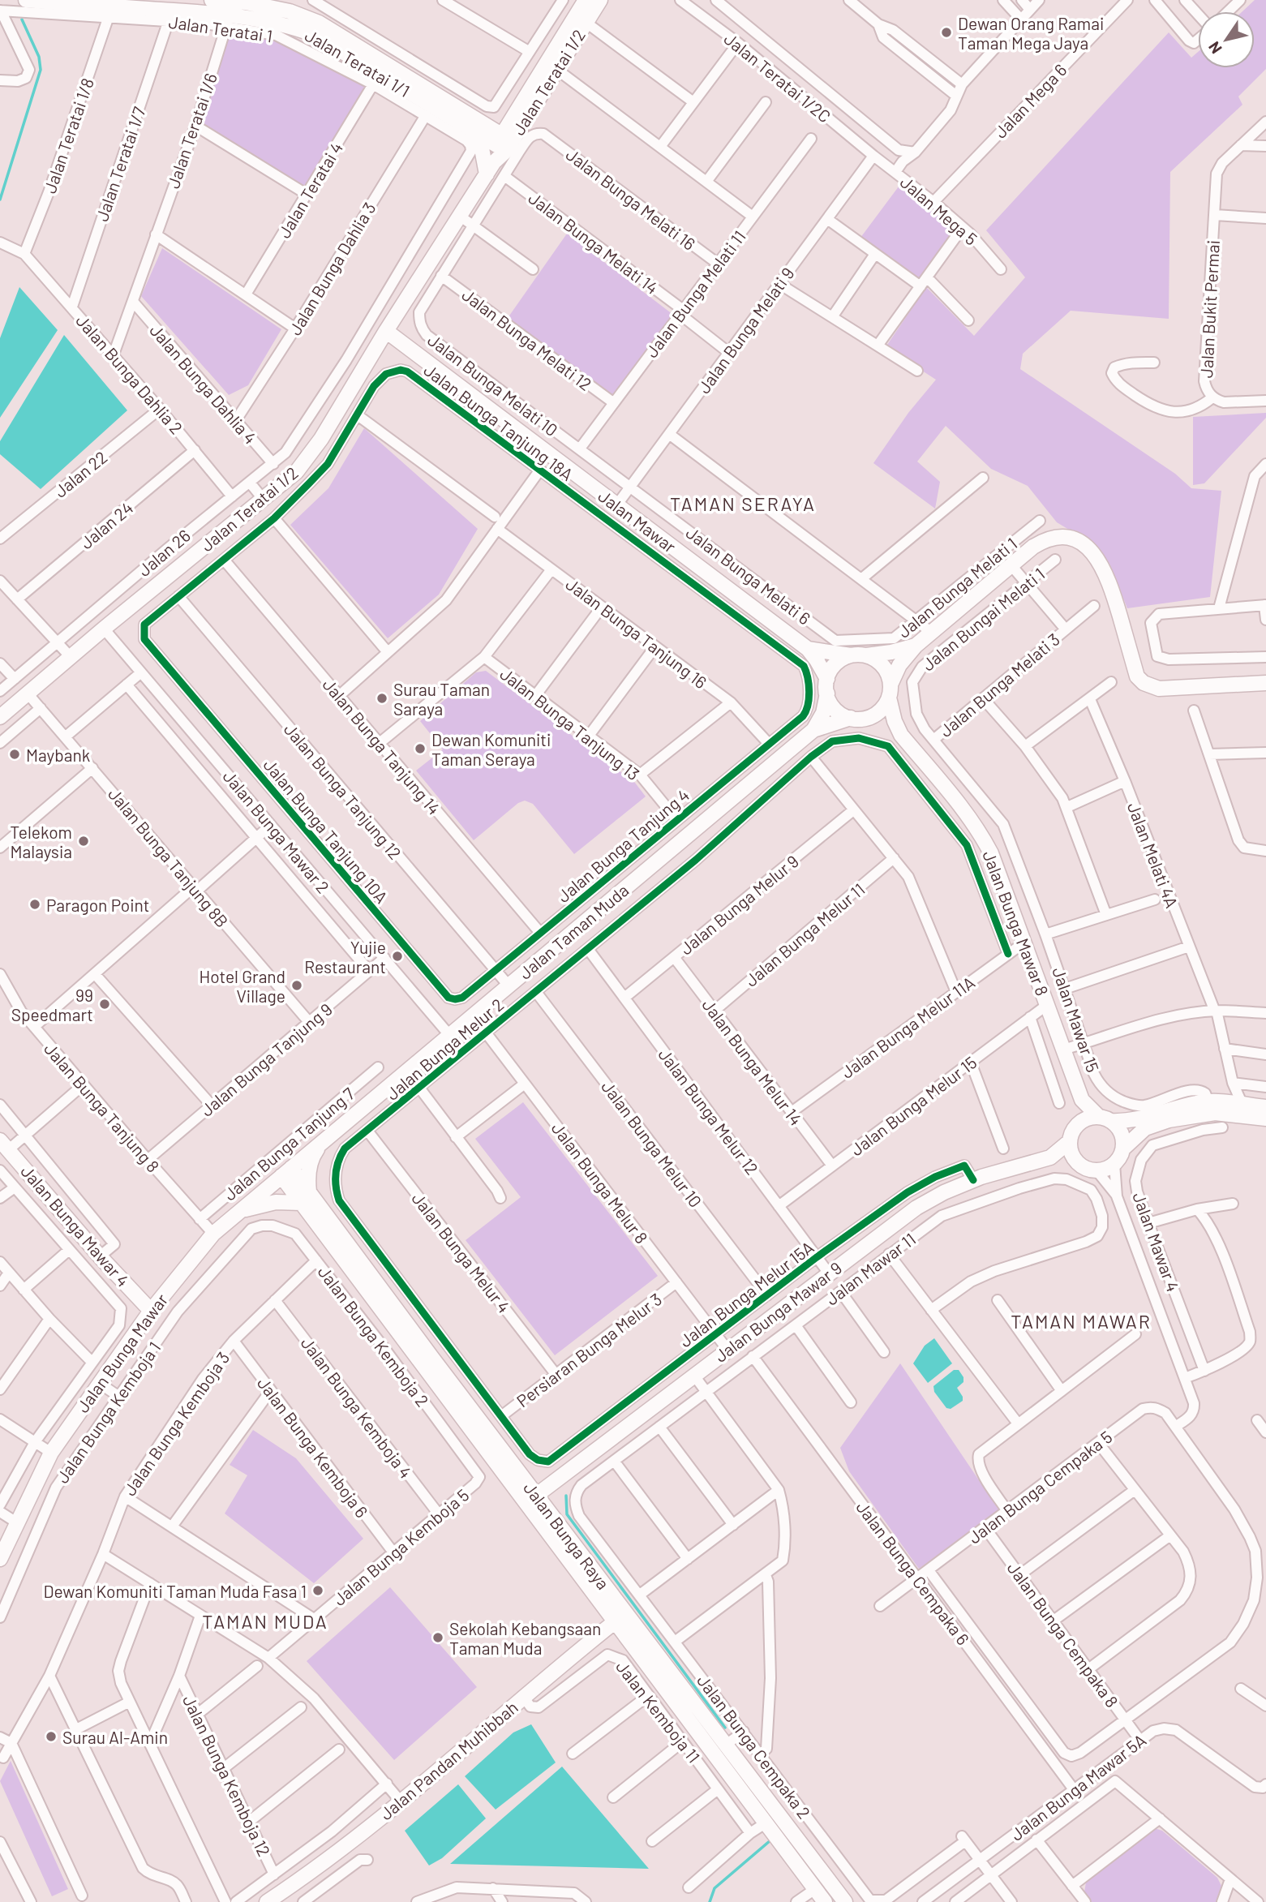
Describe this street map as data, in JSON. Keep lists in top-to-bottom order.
{
  "streets": {
    "street": [
      "Jalan Teratai 1",
      "Jalan Teratai 1/1",
      "Jalan Teratai 1/2C",
      "Jalan Teratai 1/2",
      "Jalan Mega 6",
      "Jalan Teratai 1/6",
      "Jalan Teratai 1/8",
      "Jalan Teratai 1/7",
      "Jalan Teratai 4",
      "Jalan Bunga Melati 16",
      "Jalan Mega 5",
      "Jalan Bunga Melati 14",
      "Jalan Bunga Dahlia 3",
      "Jalan Bunga Melati 11",
      "Jalan Bukit Permai",
      "Jalan Bunga Melati 9",
      "Jalan Bunga Melati 12",
      "Jalan Bunga Dahlia 2",
      "Jalan Bunga Dahlia 4",
      "Jalan Bunga Melati 10",
      "Jalan Bunga Tanjung 18A",
      "Jalan 22",
      "Jalan Mawar",
      "Jalan 24",
      "Jalan 26",
      "Jalan Bunga Melati 6",
      "Jalan Bunga Melati 1",
      "Jalan Bungai Melati 1",
      "Jalan Bunga Tanjung 16",
      "Jalan Bunga Melati 3",
      "Jalan Bunga Tanjung 13",
      "Jalan Bunga Tanjung 14",
      "Jalan Bunga Tanjung 12",
      "Jalan Bunga Tanjung 10A",
      "Jalan Bunga Mawar 2",
      "Jalan Bunga Tanjung 4",
      "Jalan Melati 4A",
      "Jalan Bunga Tanjung 8B",
      "Jalan Bunga Melur 9",
      "Jalan Bunga Mawar 8",
      "Jalan Taman Muda",
      "Jalan Bunga Melur 11",
      "Jalan Mawar 15",
      "Jalan Bunga Melur 11A",
      "Jalan Bunga Melur 2",
      "Jalan Bunga Tanjung 9",
      "Jalan Bunga Melur 14",
      "Jalan Bunga Melur 15",
      "Jalan Bunga Tanjung 8",
      "Jalan Bunga Melur 12",
      "Jalan Bunga Tanjung 7",
      "Jalan Bunga Melur 10",
      "Jalan Bunga Melur 8",
      "Jalan Bunga Mawar 4",
      "Jalan Mawar 4",
      "Jalan Bunga Melur 4",
      "Jalan Mawar 11",
      "Jalan Bunga Melur 15A",
      "Jalan Bunga Mawar 9",
      "Jalan Bunga Kemboja 2",
      "Persiaran Bunga Melur 3",
      "Jalan Bunga Mawar",
      "Jalan Bunga Kemboja 4",
      "Jalan Bunga Kemboja 1",
      "Jalan Bunga Kemboja 3",
      "Jalan Bunga Kemboja 6",
      "Jalan Bunga Cempaka 5",
      "Jalan Bunga Raya",
      "Jalan Bunga Kemboja 5",
      "Jalan Bunga Cempaka 6",
      "Jalan Bunga Cempaka 8",
      "Jalan Kemboja 11",
      "Jalan Bunga Cempaka 2",
      "Jalan Pandan Muhibbah",
      "Jalan Bunga Kemboja 12",
      "Jalan Bunga Mawar 5A"
    ]
  },
  "crossings": [
    ["Jalan Teratai 1", "Jalan Teratai 1/2"],
    ["Jalan Teratai 1", "Jalan Teratai 1/6"],
    ["Jalan Teratai 1", "Jalan Teratai 1/8"],
    ["Jalan Teratai 1", "Jalan Teratai 1/7"],
    ["Jalan Teratai 1", "Jalan Teratai 4"],
    ["Jalan Teratai 1", "Jalan Bunga Dahlia 3"],
    ["Jalan Teratai 1/1", "Jalan Teratai 1/2"],
    ["Jalan Teratai 1/2C", "Jalan Mega 5"],
    ["Jalan Teratai 1/2C", "Jalan Bunga Melati 9"],
    ["Jalan Teratai 1/2", "Jalan Bunga Melati 16"],
    ["Jalan Teratai 1/2", "Jalan Bunga Melati 14"],
    ["Jalan Teratai 1/2", "Jalan Bunga Melati 12"],
    ["Jalan Teratai 1/2", "Jalan Bunga Dahlia 4"],
    ["Jalan Teratai 1/2", "Jalan Bunga Melati 10"],
    ["Jalan Teratai 1/2", "Jalan Mawar"],
    ["Jalan Teratai 1/2", "Jalan 26"],
    ["Jalan Teratai 1/2", "Jalan Bunga Mawar 2"],
    ["Jalan Teratai 1/2", "Jalan Bunga Tanjung 8B"],
    ["Jalan Mega 6", "Jalan Mega 5"],
    ["Jalan Teratai 1/6", "Jalan Bunga Dahlia 2"],
    ["Jalan Teratai 1/6", "Jalan Bunga Dahlia 4"],
    ["Jalan Teratai 1/8", "Jalan Bunga Dahlia 2"],
    ["Jalan Teratai 1/7", "Jalan Bunga Dahlia 2"],
    ["Jalan Bunga Melati 16", "Jalan Bunga Melati 11"],
    ["Jalan Mega 5", "Jalan Bunga Melati 9"],
    ["Jalan Bunga Melati 14", "Jalan Bunga Melati 11"],
    ["Jalan Bunga Melati 14", "Jalan Bunga Melati 9"],
    ["Jalan Bunga Dahlia 3", "Jalan Bunga Dahlia 4"],
    ["Jalan Bunga Melati 11", "Jalan Bunga Melati 12"],
    ["Jalan Bunga Melati 11", "Jalan Bunga Melati 10"],
    ["Jalan Bunga Melati 11", "Jalan Bunga Melati 6"],
    ["Jalan Bunga Melati 9", "Jalan Mawar"],
    ["Jalan Bunga Melati 9", "Jalan Bunga Melati 6"],
    ["Jalan Bunga Dahlia 2", "Jalan 22"],
    ["Jalan Bunga Dahlia 2", "Jalan 24"],
    ["Jalan Bunga Dahlia 2", "Jalan 26"],
    ["Jalan Bunga Dahlia 4", "Jalan 26"],
    ["Jalan Bunga Melati 10", "Jalan Bunga Melati 6"],
    ["Jalan Bunga Tanjung 18A", "Jalan Bunga Tanjung 14"],
    ["Jalan Bunga Tanjung 18A", "Jalan Bunga Tanjung 12"],
    ["Jalan Bunga Tanjung 18A", "Jalan Bunga Tanjung 10A"],
    ["Jalan Bunga Tanjung 18A", "Jalan Bunga Tanjung 4"],
    ["Jalan Mawar", "Jalan Bunga Mawar 8"],
    ["Jalan Mawar", "Jalan Taman Muda"],
    ["Jalan Bunga Melati 6", "Jalan Bunga Melati 1"],
    ["Jalan Bungai Melati 1", "Jalan Bunga Melati 3"],
    ["Jalan Bungai Melati 1", "Jalan Mawar 15"],
    ["Jalan Bunga Tanjung 16", "Jalan Bunga Tanjung 4"],
    ["Jalan Bunga Melati 3", "Jalan Mawar 15"],
    ["Jalan Bunga Tanjung 13", "Jalan Bunga Tanjung 4"],
    ["Jalan Bunga Tanjung 14", "Jalan Bunga Tanjung 4"],
    ["Jalan Bunga Tanjung 12", "Jalan Bunga Tanjung 10A"],
    ["Jalan Bunga Tanjung 12", "Jalan Bunga Tanjung 4"],
    ["Jalan Bunga Tanjung 12", "Jalan Taman Muda"],
    ["Jalan Bunga Tanjung 10A", "Jalan Bunga Tanjung 4"],
    ["Jalan Bunga Mawar 2", "Jalan Taman Muda"],
    ["Jalan Bunga Mawar 2", "Jalan Bunga Tanjung 9"],
    ["Jalan Bunga Tanjung 8B", "Jalan Bunga Tanjung 9"],
    ["Jalan Bunga Melur 9", "Jalan Bunga Melur 14"],
    ["Jalan Bunga Melur 9", "Jalan Bunga Melur 12"],
    ["Jalan Bunga Mawar 8", "Jalan Taman Muda"],
    ["Jalan Bunga Mawar 8", "Jalan Bunga Melur 11A"],
    ["Jalan Bunga Mawar 8", "Jalan Bunga Melur 15"],
    ["Jalan Bunga Mawar 8", "Jalan Bunga Mawar 9"],
    ["Jalan Taman Muda", "Jalan Bunga Melur 8"],
    ["Jalan Taman Muda", "Jalan Bunga Mawar"],
    ["Jalan Taman Muda", "Jalan Bunga Raya"],
    ["Jalan Bunga Melur 11", "Jalan Bunga Melur 14"],
    ["Jalan Mawar 15", "Jalan Mawar 4"],
    ["Jalan Bunga Melur 11A", "Jalan Bunga Melur 2"],
    ["Jalan Bunga Melur 11A", "Jalan Bunga Melur 14"],
    ["Jalan Bunga Melur 2", "Jalan Bunga Melur 12"],
    ["Jalan Bunga Melur 2", "Jalan Bunga Melur 10"],
    ["Jalan Bunga Melur 2", "Jalan Bunga Melur 8"],
    ["Jalan Bunga Melur 2", "Jalan Bunga Melur 4"],
    ["Jalan Bunga Melur 2", "Jalan Bunga Melur 15A"],
    ["Jalan Bunga Melur 2", "Persiaran Bunga Melur 3"],
    ["Jalan Bunga Tanjung 9", "Jalan Bunga Tanjung 8"],
    ["Jalan Bunga Melur 14", "Jalan Bunga Melur 15"],
    ["Jalan Bunga Melur 15", "Jalan Bunga Melur 12"],
    ["Jalan Bunga Tanjung 8", "Jalan Bunga Tanjung 7"],
    ["Jalan Bunga Tanjung 8", "Jalan Bunga Mawar"],
    ["Jalan Bunga Melur 12", "Jalan Bunga Melur 15A"],
    ["Jalan Bunga Melur 12", "Jalan Bunga Mawar 9"],
    ["Jalan Bunga Melur 10", "Jalan Bunga Melur 15A"],
    ["Jalan Bunga Melur 8", "Jalan Bunga Melur 15A"],
    ["Jalan Bunga Melur 8", "Jalan Bunga Mawar 9"],
    ["Jalan Bunga Melur 8", "Persiaran Bunga Melur 3"],
    ["Jalan Bunga Mawar 4", "Jalan Bunga Mawar"],
    ["Jalan Bunga Melur 4", "Persiaran Bunga Melur 3"],
    ["Jalan Mawar 11", "Jalan Bunga Cempaka 6"],
    ["Jalan Mawar 11", "Jalan Bunga Cempaka 2"],
    ["Jalan Bunga Melur 15A", "Jalan Bunga Mawar 9"],
    ["Jalan Bunga Mawar 9", "Jalan Bunga Raya"],
    ["Jalan Bunga Kemboja 2", "Jalan Bunga Kemboja 1"],
    ["Jalan Bunga Kemboja 2", "Jalan Bunga Kemboja 3"],
    ["Jalan Bunga Kemboja 2", "Jalan Bunga Kemboja 5"],
    ["Jalan Bunga Mawar", "Jalan Bunga Raya"],
    ["Jalan Bunga Kemboja 4", "Jalan Bunga Kemboja 3"],
    ["Jalan Bunga Kemboja 4", "Jalan Bunga Kemboja 5"],
    ["Jalan Bunga Kemboja 3", "Jalan Bunga Kemboja 6"],
    ["Jalan Bunga Kemboja 6", "Jalan Bunga Kemboja 5"],
    ["Jalan Bunga Cempaka 5", "Jalan Bunga Cempaka 6"],
    ["Jalan Bunga Cempaka 5", "Jalan Bunga Cempaka 8"],
    ["Jalan Bunga Raya", "Jalan Kemboja 11"],
    ["Jalan Bunga Raya", "Jalan Pandan Muhibbah"],
    ["Jalan Bunga Cempaka 6", "Jalan Bunga Mawar 5A"],
    ["Jalan Bunga Cempaka 8", "Jalan Bunga Mawar 5A"],
    ["Jalan Kemboja 11", "Jalan Pandan Muhibbah"],
    ["Jalan Bunga Cempaka 2", "Jalan Bunga Mawar 5A"]
  ],
  "districts": ["TAMAN SERAYA", "TAMAN MAWAR", "TAMAN MUDA"],
  "places": [
    "Dewan Orang Ramai Taman Mega Jaya",
    "Surau Taman Saraya",
    "Dewan Komuniti Taman Seraya",
    "Maybank",
    "Telekom Malaysia",
    "Paragon Point",
    "Yujie Restaurant",
    "Hotel Grand Village",
    "99 Speedmart",
    "Dewan Komuniti Taman Muda Fasa 1",
    "Sekolah Kebangsaan Taman Muda",
    "Surau Al-Amin"
  ],
  "north": "bottom left"
}
